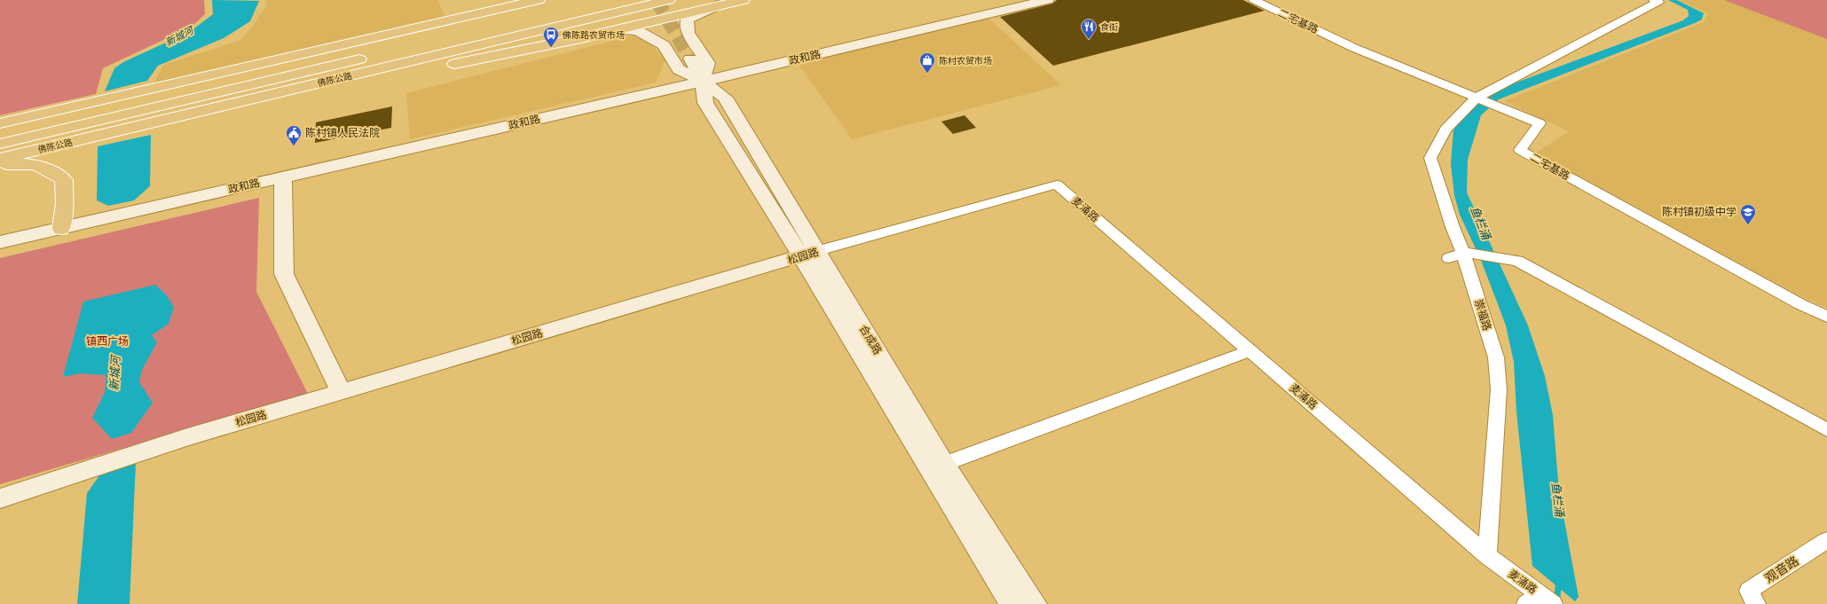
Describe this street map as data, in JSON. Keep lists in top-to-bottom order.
{
  "streets": {
    "highway": ["佛陈公路"],
    "street": [
      "二宅基路",
      "政和路",
      "麦涌路",
      "松园路",
      "崇福路",
      "合成路",
      "观音路"
    ]
  },
  "crossings": [
    ["二宅基路", "崇福路"],
    ["政和路", "合成路"],
    ["麦涌路", "松园路"],
    ["麦涌路", "崇福路"],
    ["松园路", "合成路"]
  ],
  "water": ["新城河", "鱼栏涌"],
  "parks": ["镇西广场"],
  "places": {
    "restaurant": ["食街"],
    "bus stop": ["佛陈路农贸市场"],
    "shop": ["陈村农贸市场"],
    "public building": ["陈村镇人民法院"],
    "school or university": ["陈村镇初级中学"]
  }
}
